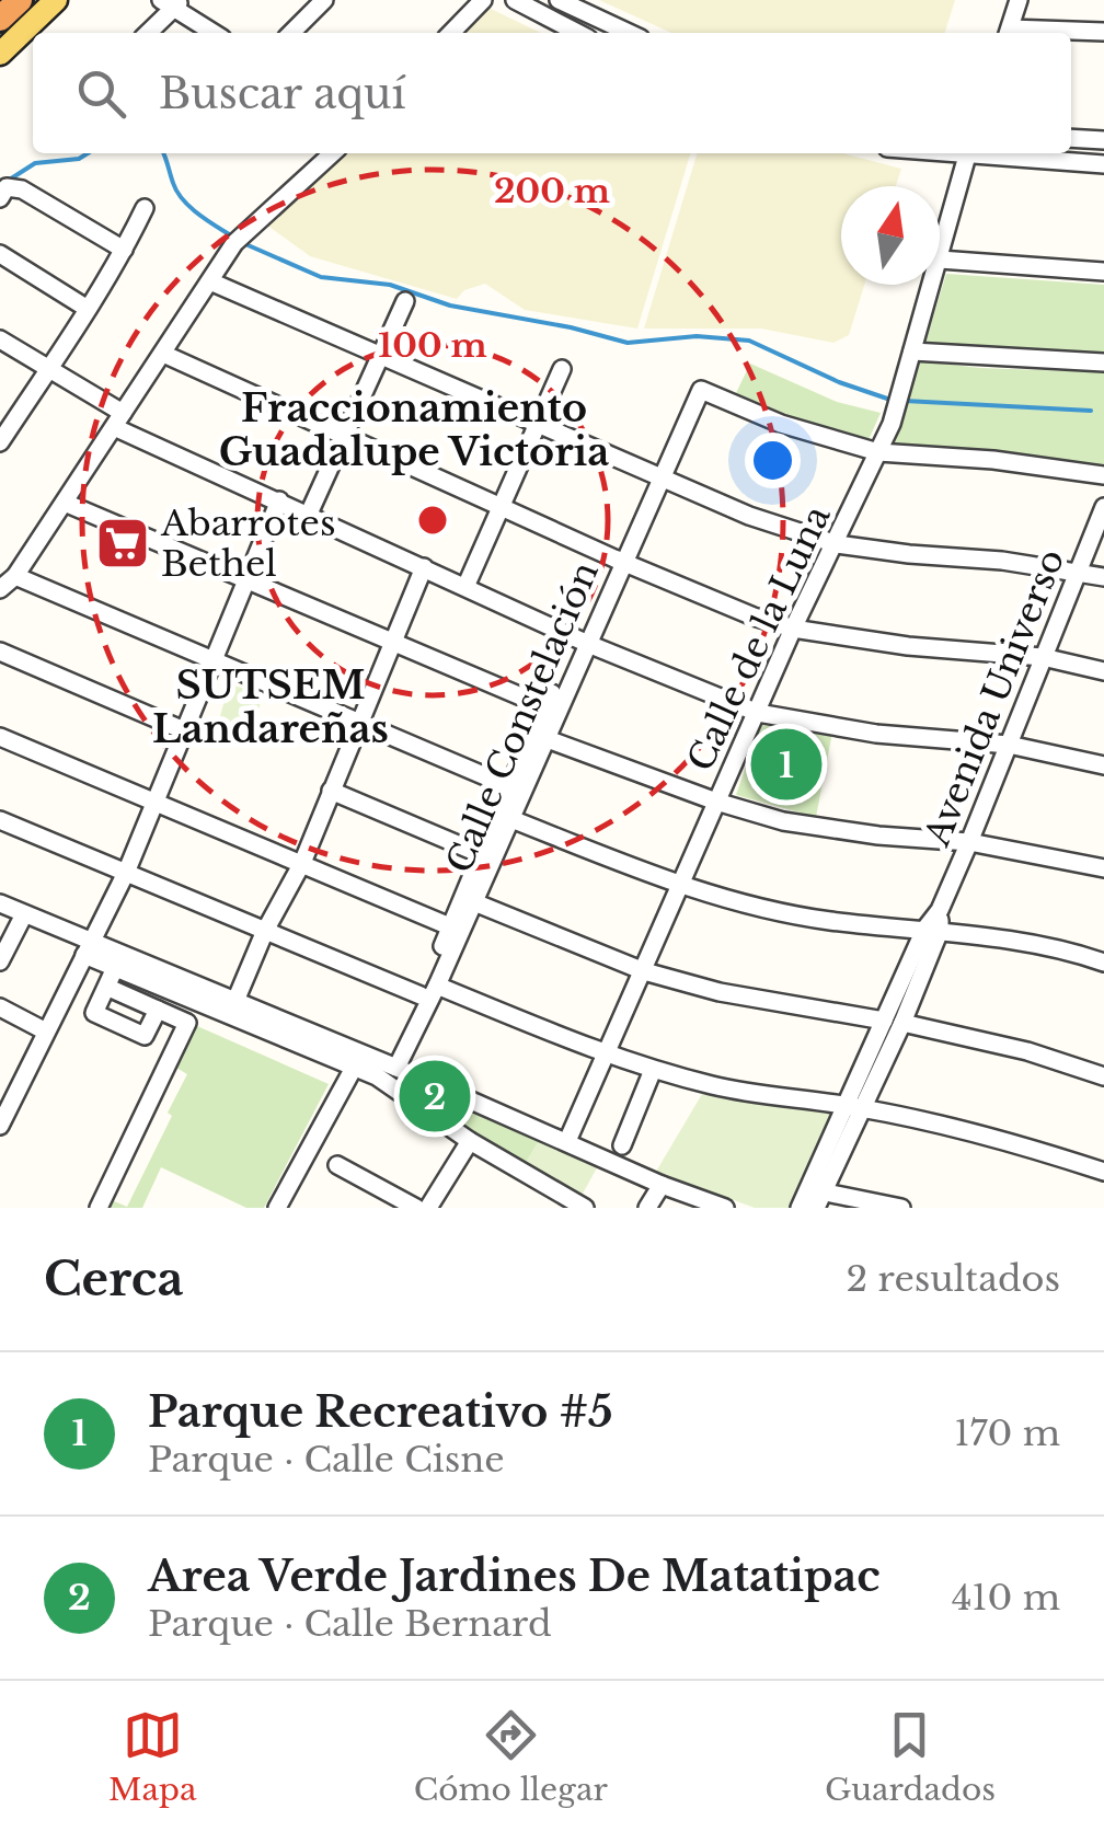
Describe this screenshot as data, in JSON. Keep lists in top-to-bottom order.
{
  "streets": {
    "street": ["Calle de la Luna", "Avenida Universo", "Calle Constelación"]
  },
  "crossings": [
    ["Calle de la Luna", "Calle Constelación"]
  ],
  "districts": ["Fraccionamiento Guadalupe Victoria", "SUTSEM Landareñas"],
  "places": {
    "supermarket": ["Abarrotes Bethel"]
  },
  "north": "top",
  "page": {
    "search": "Buscar aquí",
    "pins": ["1", "2"],
    "heading": ["Cerca", "2 resultados"],
    "list": [
      {
        "mark": "1",
        "name": "Parque Recreativo #5",
        "note": "Parque · Calle Cisne",
        "value": "170 m"
      },
      {
        "mark": "2",
        "name": "Area Verde Jardines De Matatipac",
        "note": "Parque · Calle Bernard",
        "value": "410 m"
      }
    ],
    "nav": ["Mapa", "Cómo llegar", "Guardados"]
  },
  "rings": ["200 m", "100 m"]
}
